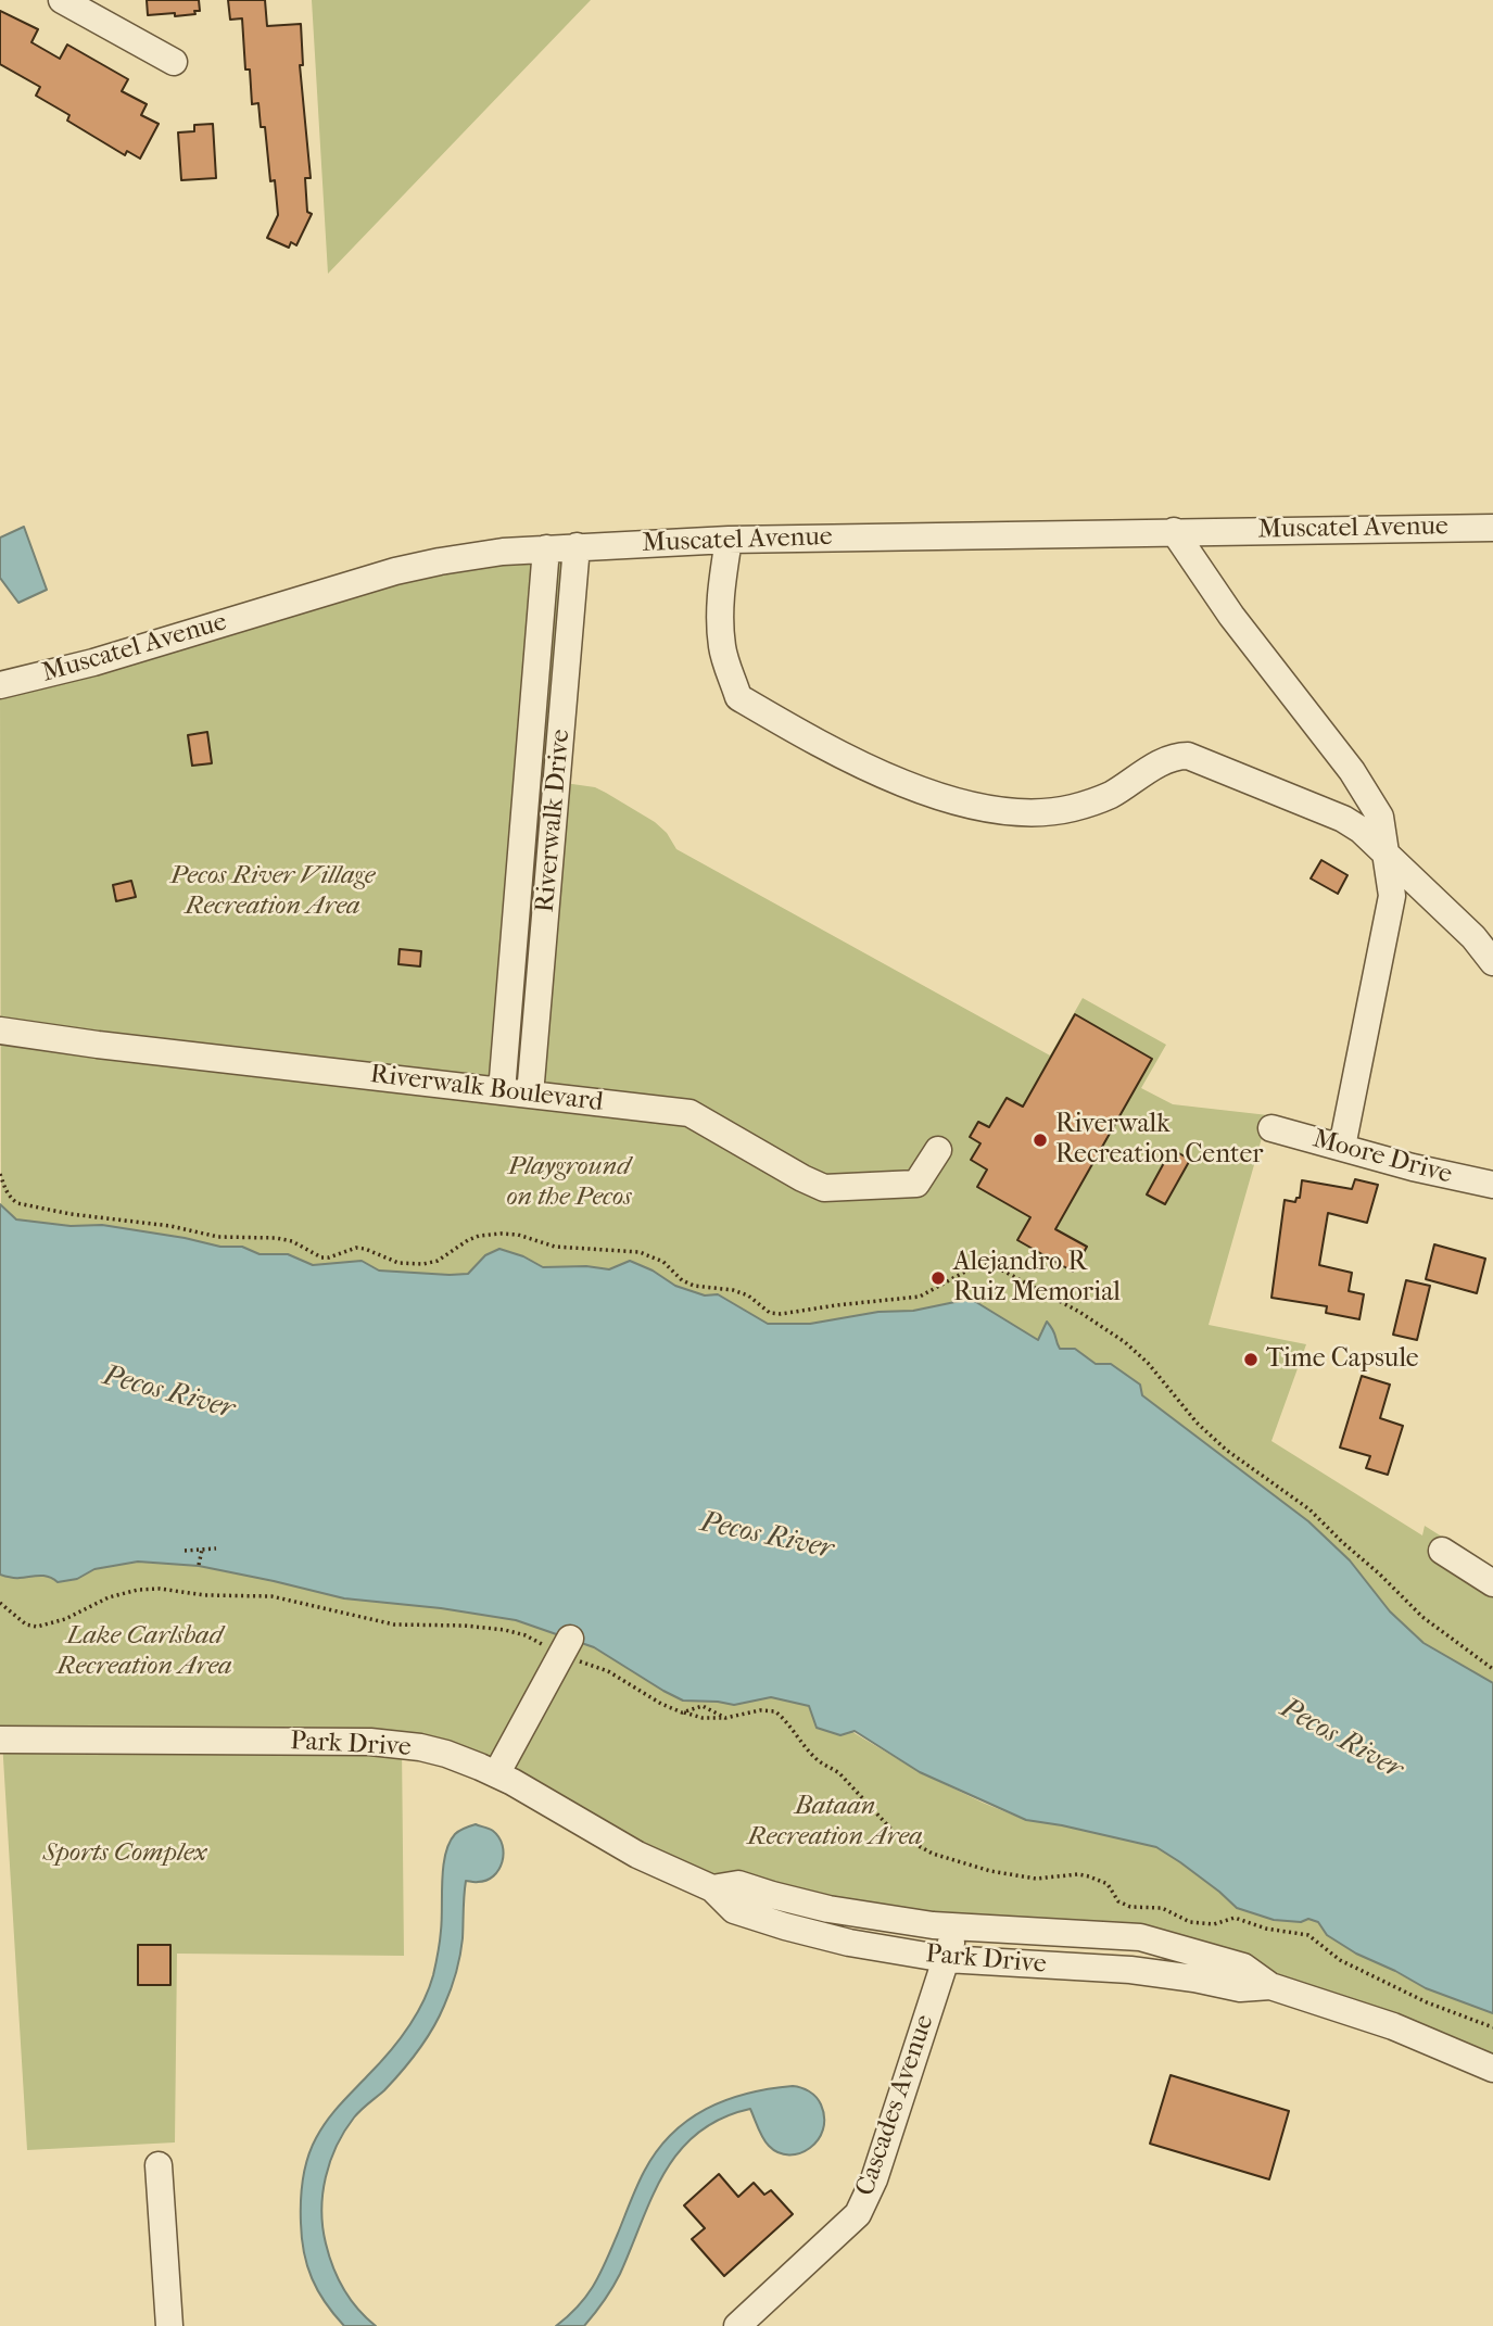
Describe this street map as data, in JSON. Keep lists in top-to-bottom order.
{
  "streets": {
    "street": [
      "Muscatel Avenue",
      "Riverwalk Drive",
      "Riverwalk Boulevard",
      "Moore Drive",
      "Park Drive",
      "Cascades Avenue"
    ]
  },
  "crossings": [
    ["Muscatel Avenue", "Riverwalk Drive"],
    ["Riverwalk Drive", "Riverwalk Boulevard"],
    ["Park Drive", "Cascades Avenue"]
  ],
  "water": ["Pecos River"],
  "parks": [
    "Pecos River Village Recreation Area",
    "Playground on the Pecos",
    "Lake Carlsbad Recreation Area",
    "Bataan Recreation Area",
    "Sports Complex"
  ],
  "places": ["Riverwalk Recreation Center", "Alejandro R Ruiz Memorial", "Time Capsule"]
}
